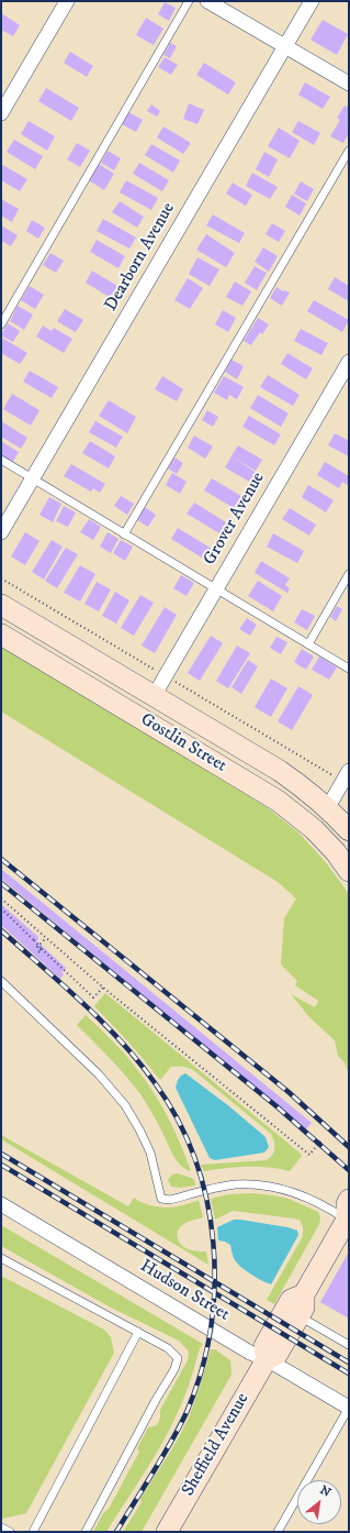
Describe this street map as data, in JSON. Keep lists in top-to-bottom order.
{
  "streets": {
    "main road": ["Gostlin Street", "Sheffield Avenue"],
    "street": ["Dearborn Avenue", "Grover Avenue", "Hudson Street"]
  },
  "crossings": [
    ["Grover Avenue", "Gostlin Street"],
    ["Hudson Street", "Sheffield Avenue"]
  ],
  "north": "top right"
}
